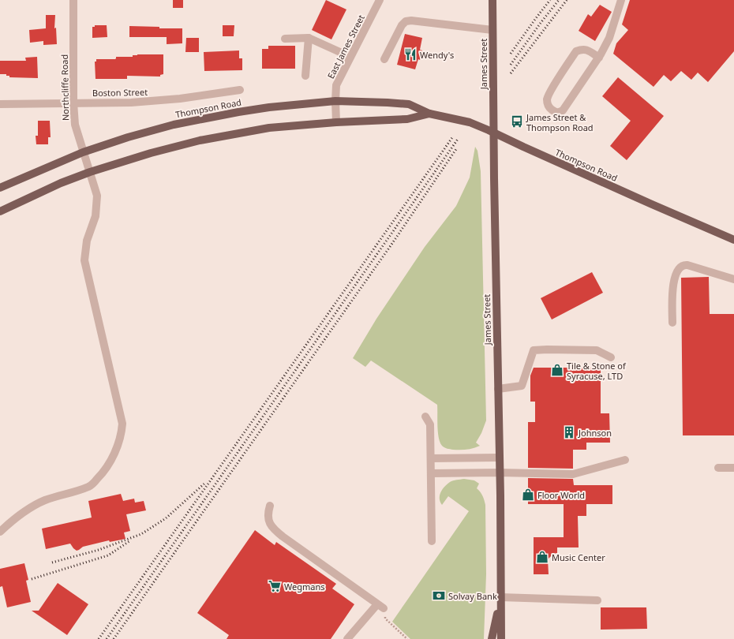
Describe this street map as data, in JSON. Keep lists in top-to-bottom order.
{
  "streets": {
    "main road": ["James Street", "Thompson Road"],
    "street": ["East James Street", "Northcliffe Road", "Boston Street"]
  },
  "crossings": [
    ["East James Street", "Thompson Road"],
    ["James Street", "Thompson Road"],
    ["Northcliffe Road", "Boston Street"],
    ["Northcliffe Road", "Thompson Road"]
  ],
  "places": {
    "restaurant": ["Wendy's"],
    "bus stop": ["James Street & Thompson Road"],
    "shop": ["Tile & Stone of Syracuse, LTD", "Floor World", "Music Center"],
    "building": ["Johnson"],
    "supermarket": ["Wegmans"],
    "bank": ["Solvay Bank"]
  }
}
